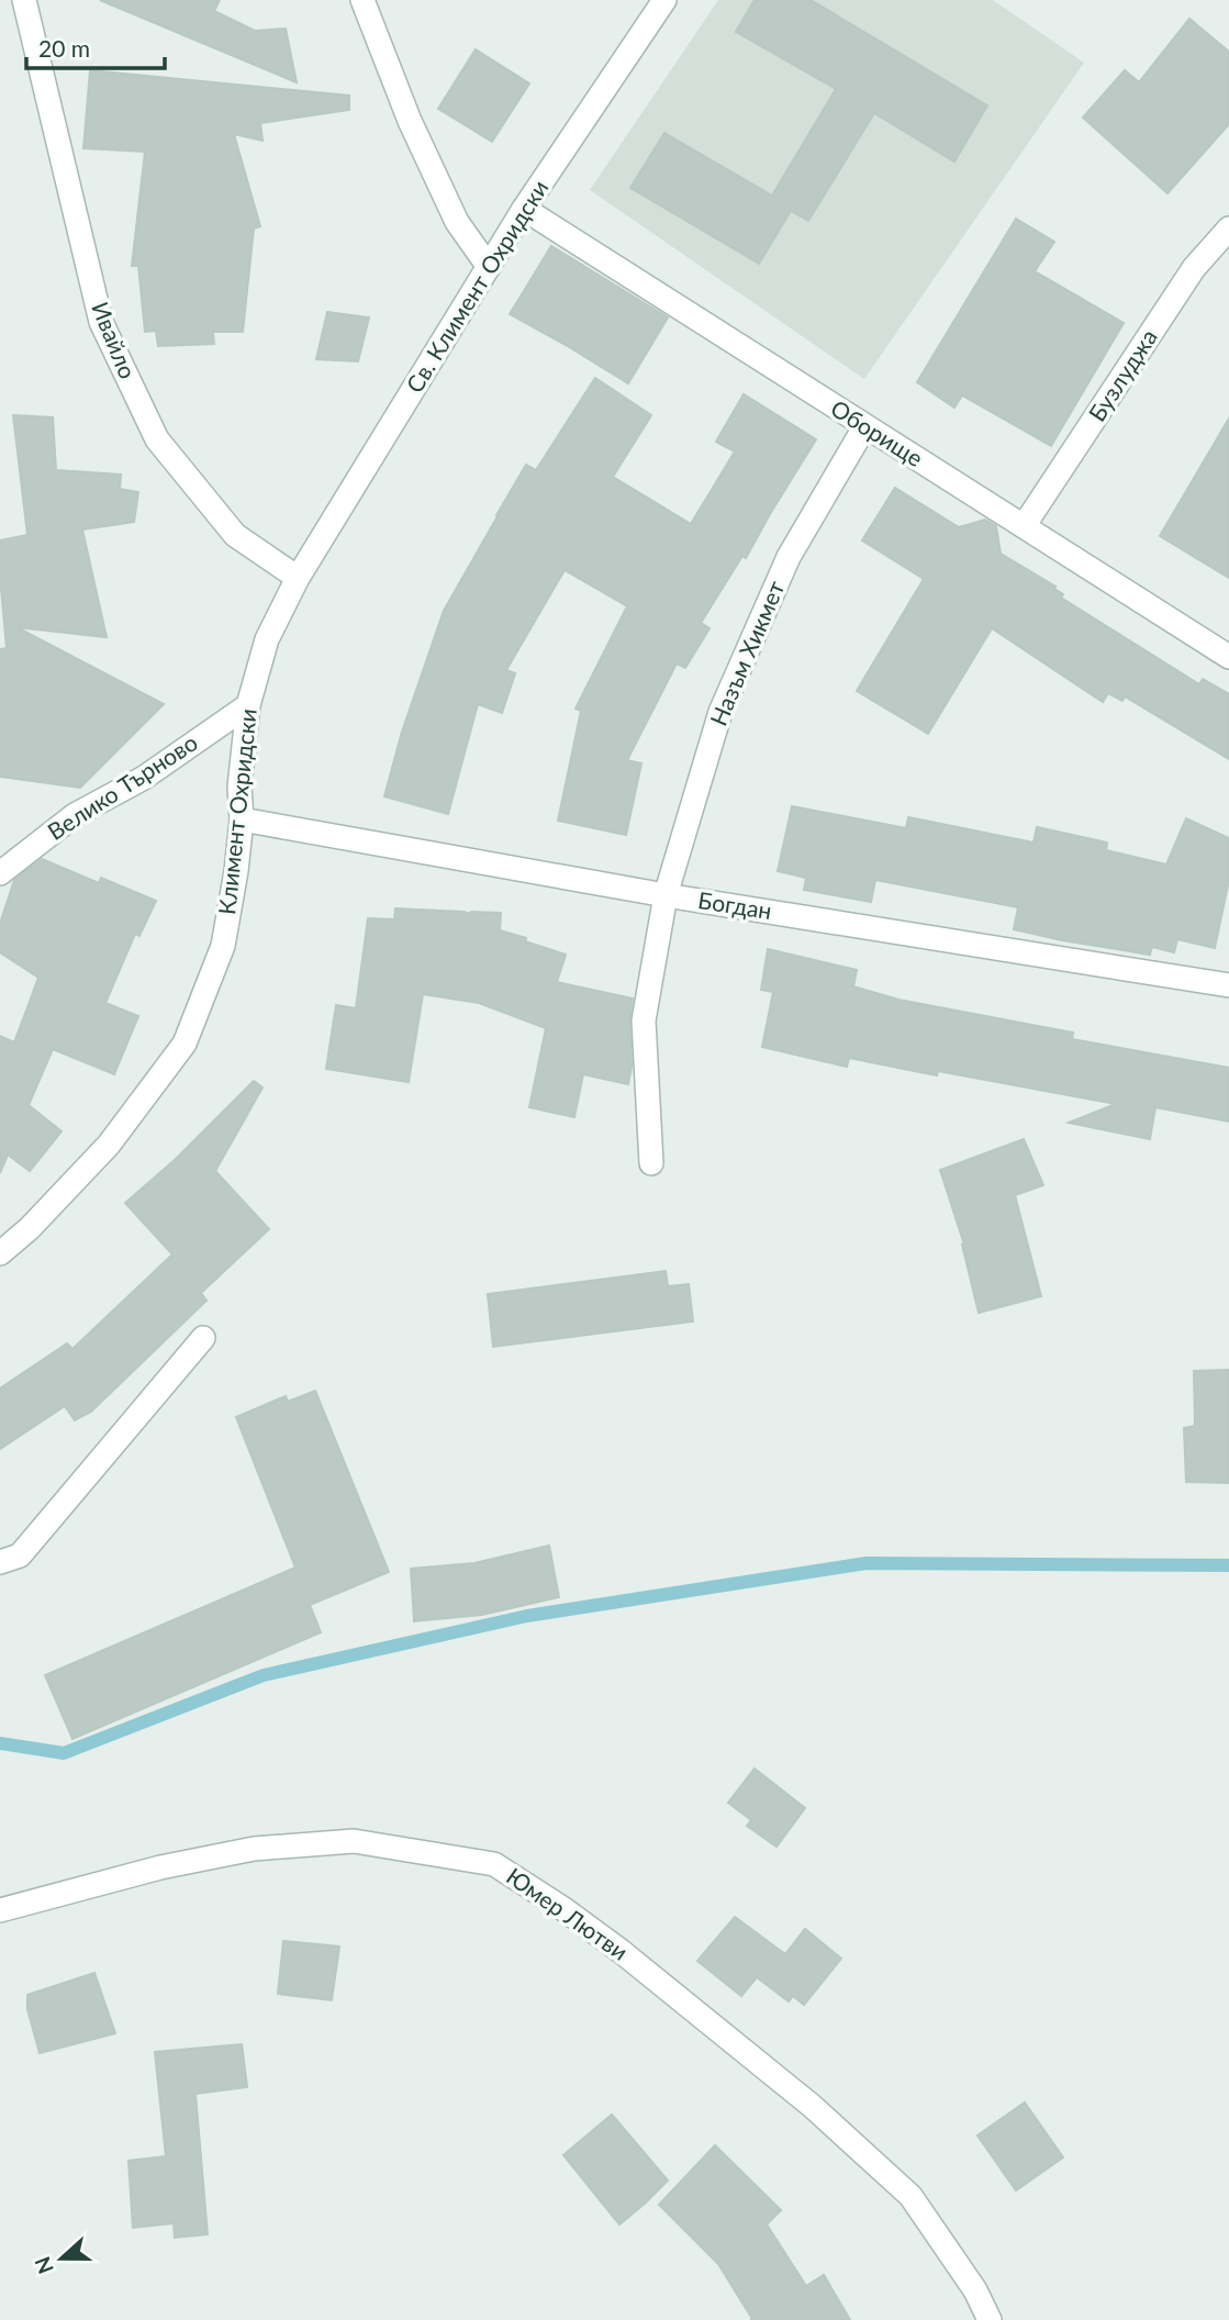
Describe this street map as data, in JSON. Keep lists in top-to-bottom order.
{
  "streets": {
    "street": [
      "Св. Климент Охридски",
      "Ивайло",
      "Бузлуджа",
      "Оборище",
      "Назъм Хикмет",
      "Велико Търново",
      "Климент Охридски",
      "Богдан",
      "Юмер Лютви"
    ]
  },
  "crossings": [
    ["Св. Климент Охридски", "Ивайло"],
    ["Св. Климент Охридски", "Оборище"],
    ["Св. Климент Охридски", "Климент Охридски"],
    ["Ивайло", "Климент Охридски"],
    ["Бузлуджа", "Оборище"],
    ["Оборище", "Назъм Хикмет"],
    ["Назъм Хикмет", "Богдан"],
    ["Велико Търново", "Климент Охридски"],
    ["Климент Охридски", "Богдан"]
  ],
  "scale_bar": "20 m",
  "north": "left"
}
